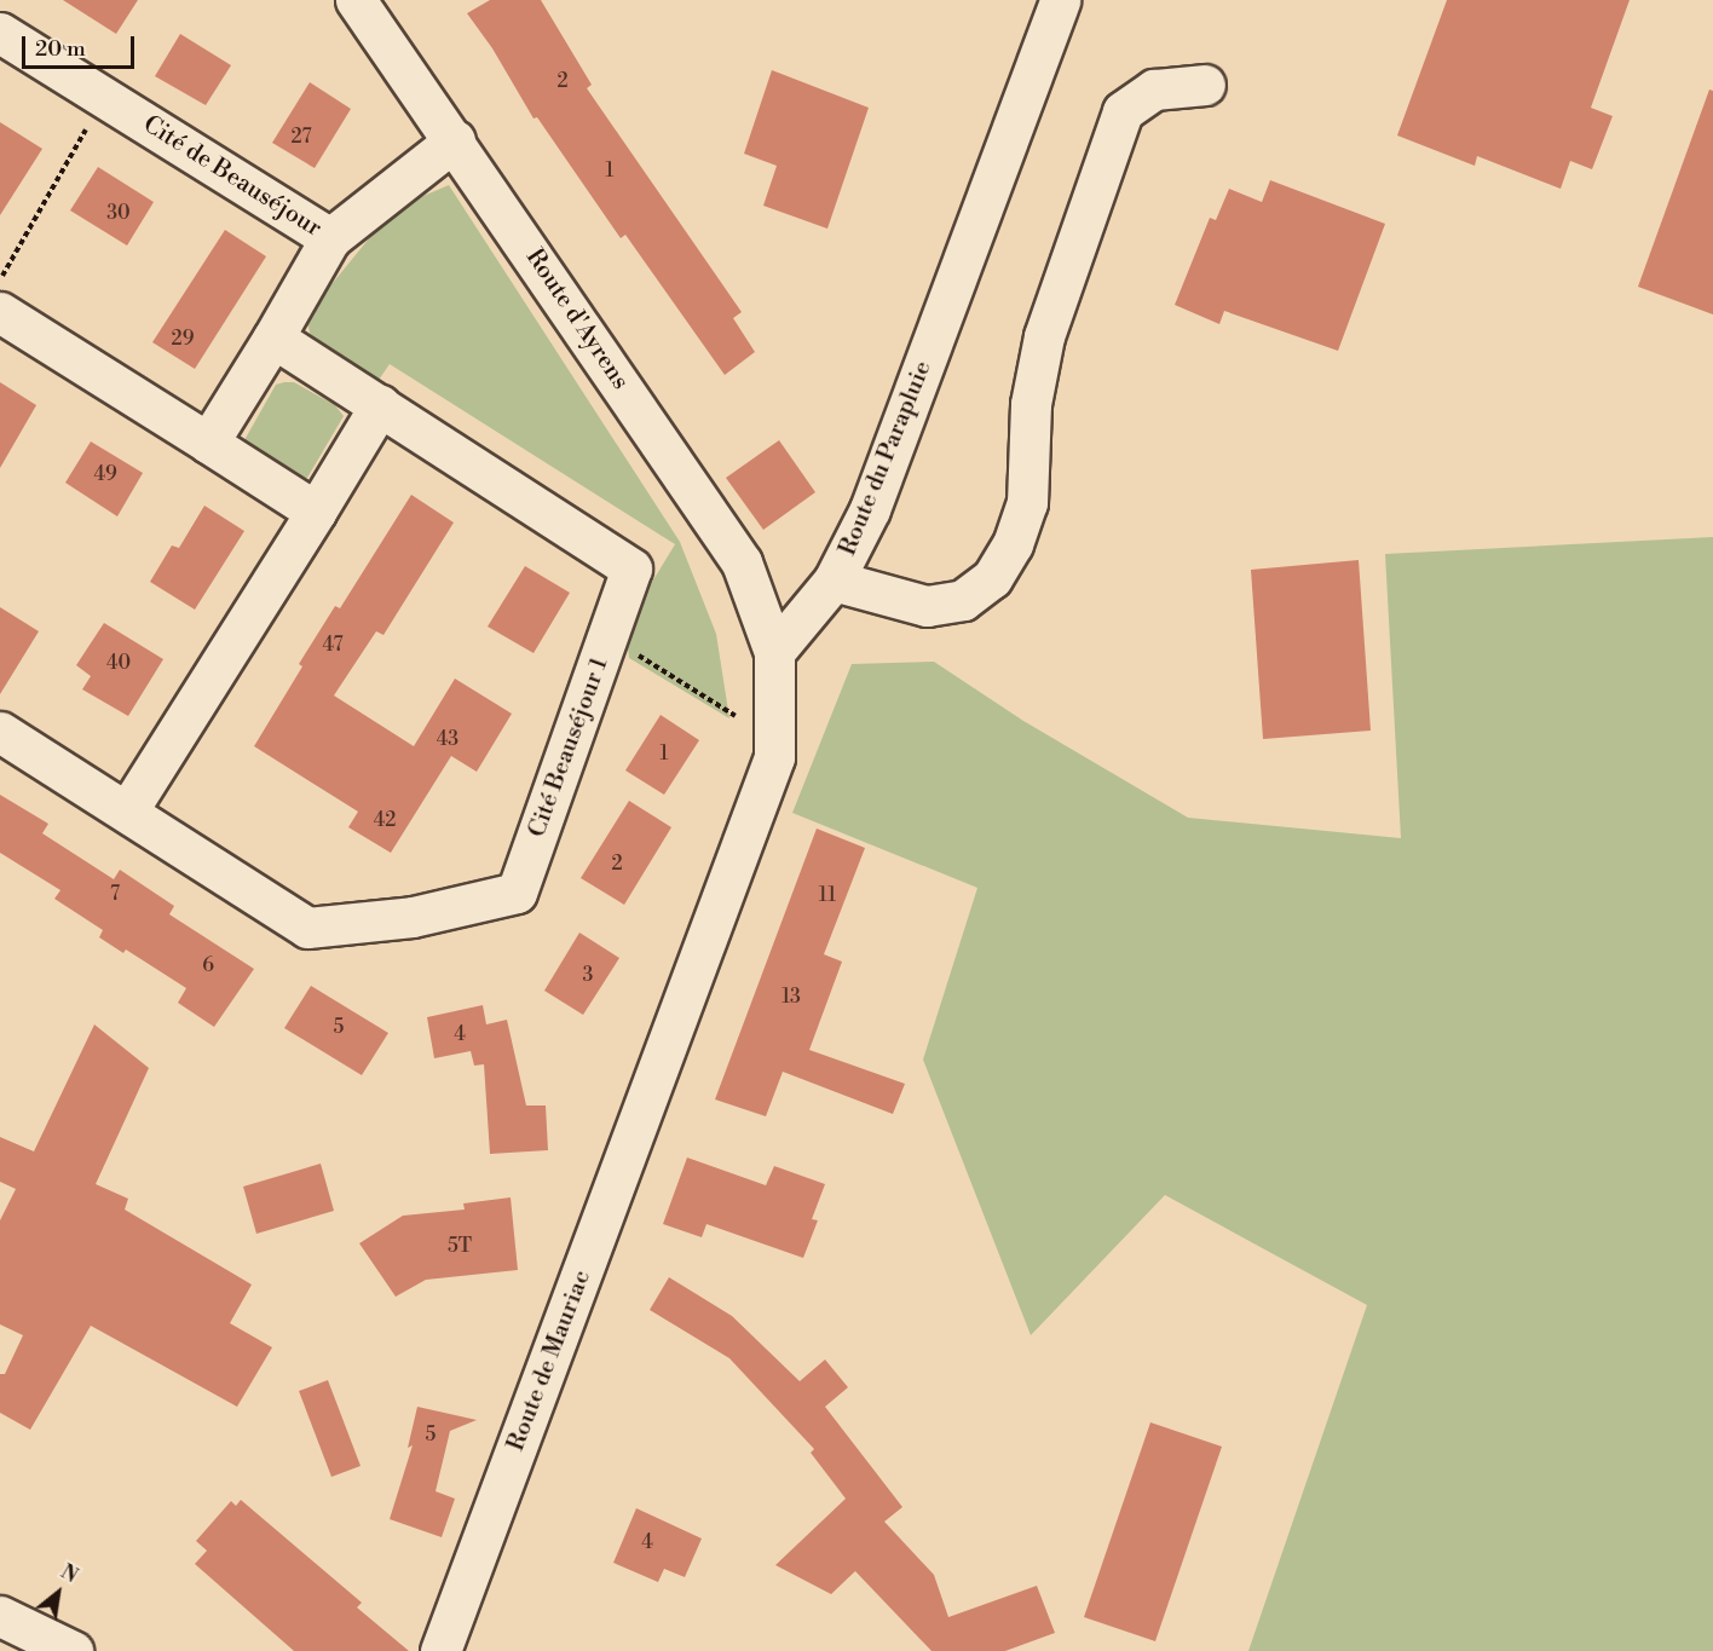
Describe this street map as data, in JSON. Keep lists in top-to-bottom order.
{
  "streets": {
    "street": [
      "Cité de Beauséjour",
      "Route d'Ayrens",
      "Route du Parapluie",
      "Cité Beauséjour 1",
      "Route de Mauriac"
    ]
  },
  "crossings": [
    ["Cité de Beauséjour", "Route d'Ayrens"],
    ["Route d'Ayrens", "Route du Parapluie"]
  ],
  "house_numbers": [
    "2",
    "27",
    "1",
    "30",
    "29",
    "49",
    "47",
    "40",
    "43",
    "1",
    "42",
    "2",
    "7",
    "11",
    "6",
    "3",
    "13",
    "5",
    "4",
    "5T",
    "5",
    "4"
  ],
  "scale_bar": "20 m",
  "north": "top right"
}
